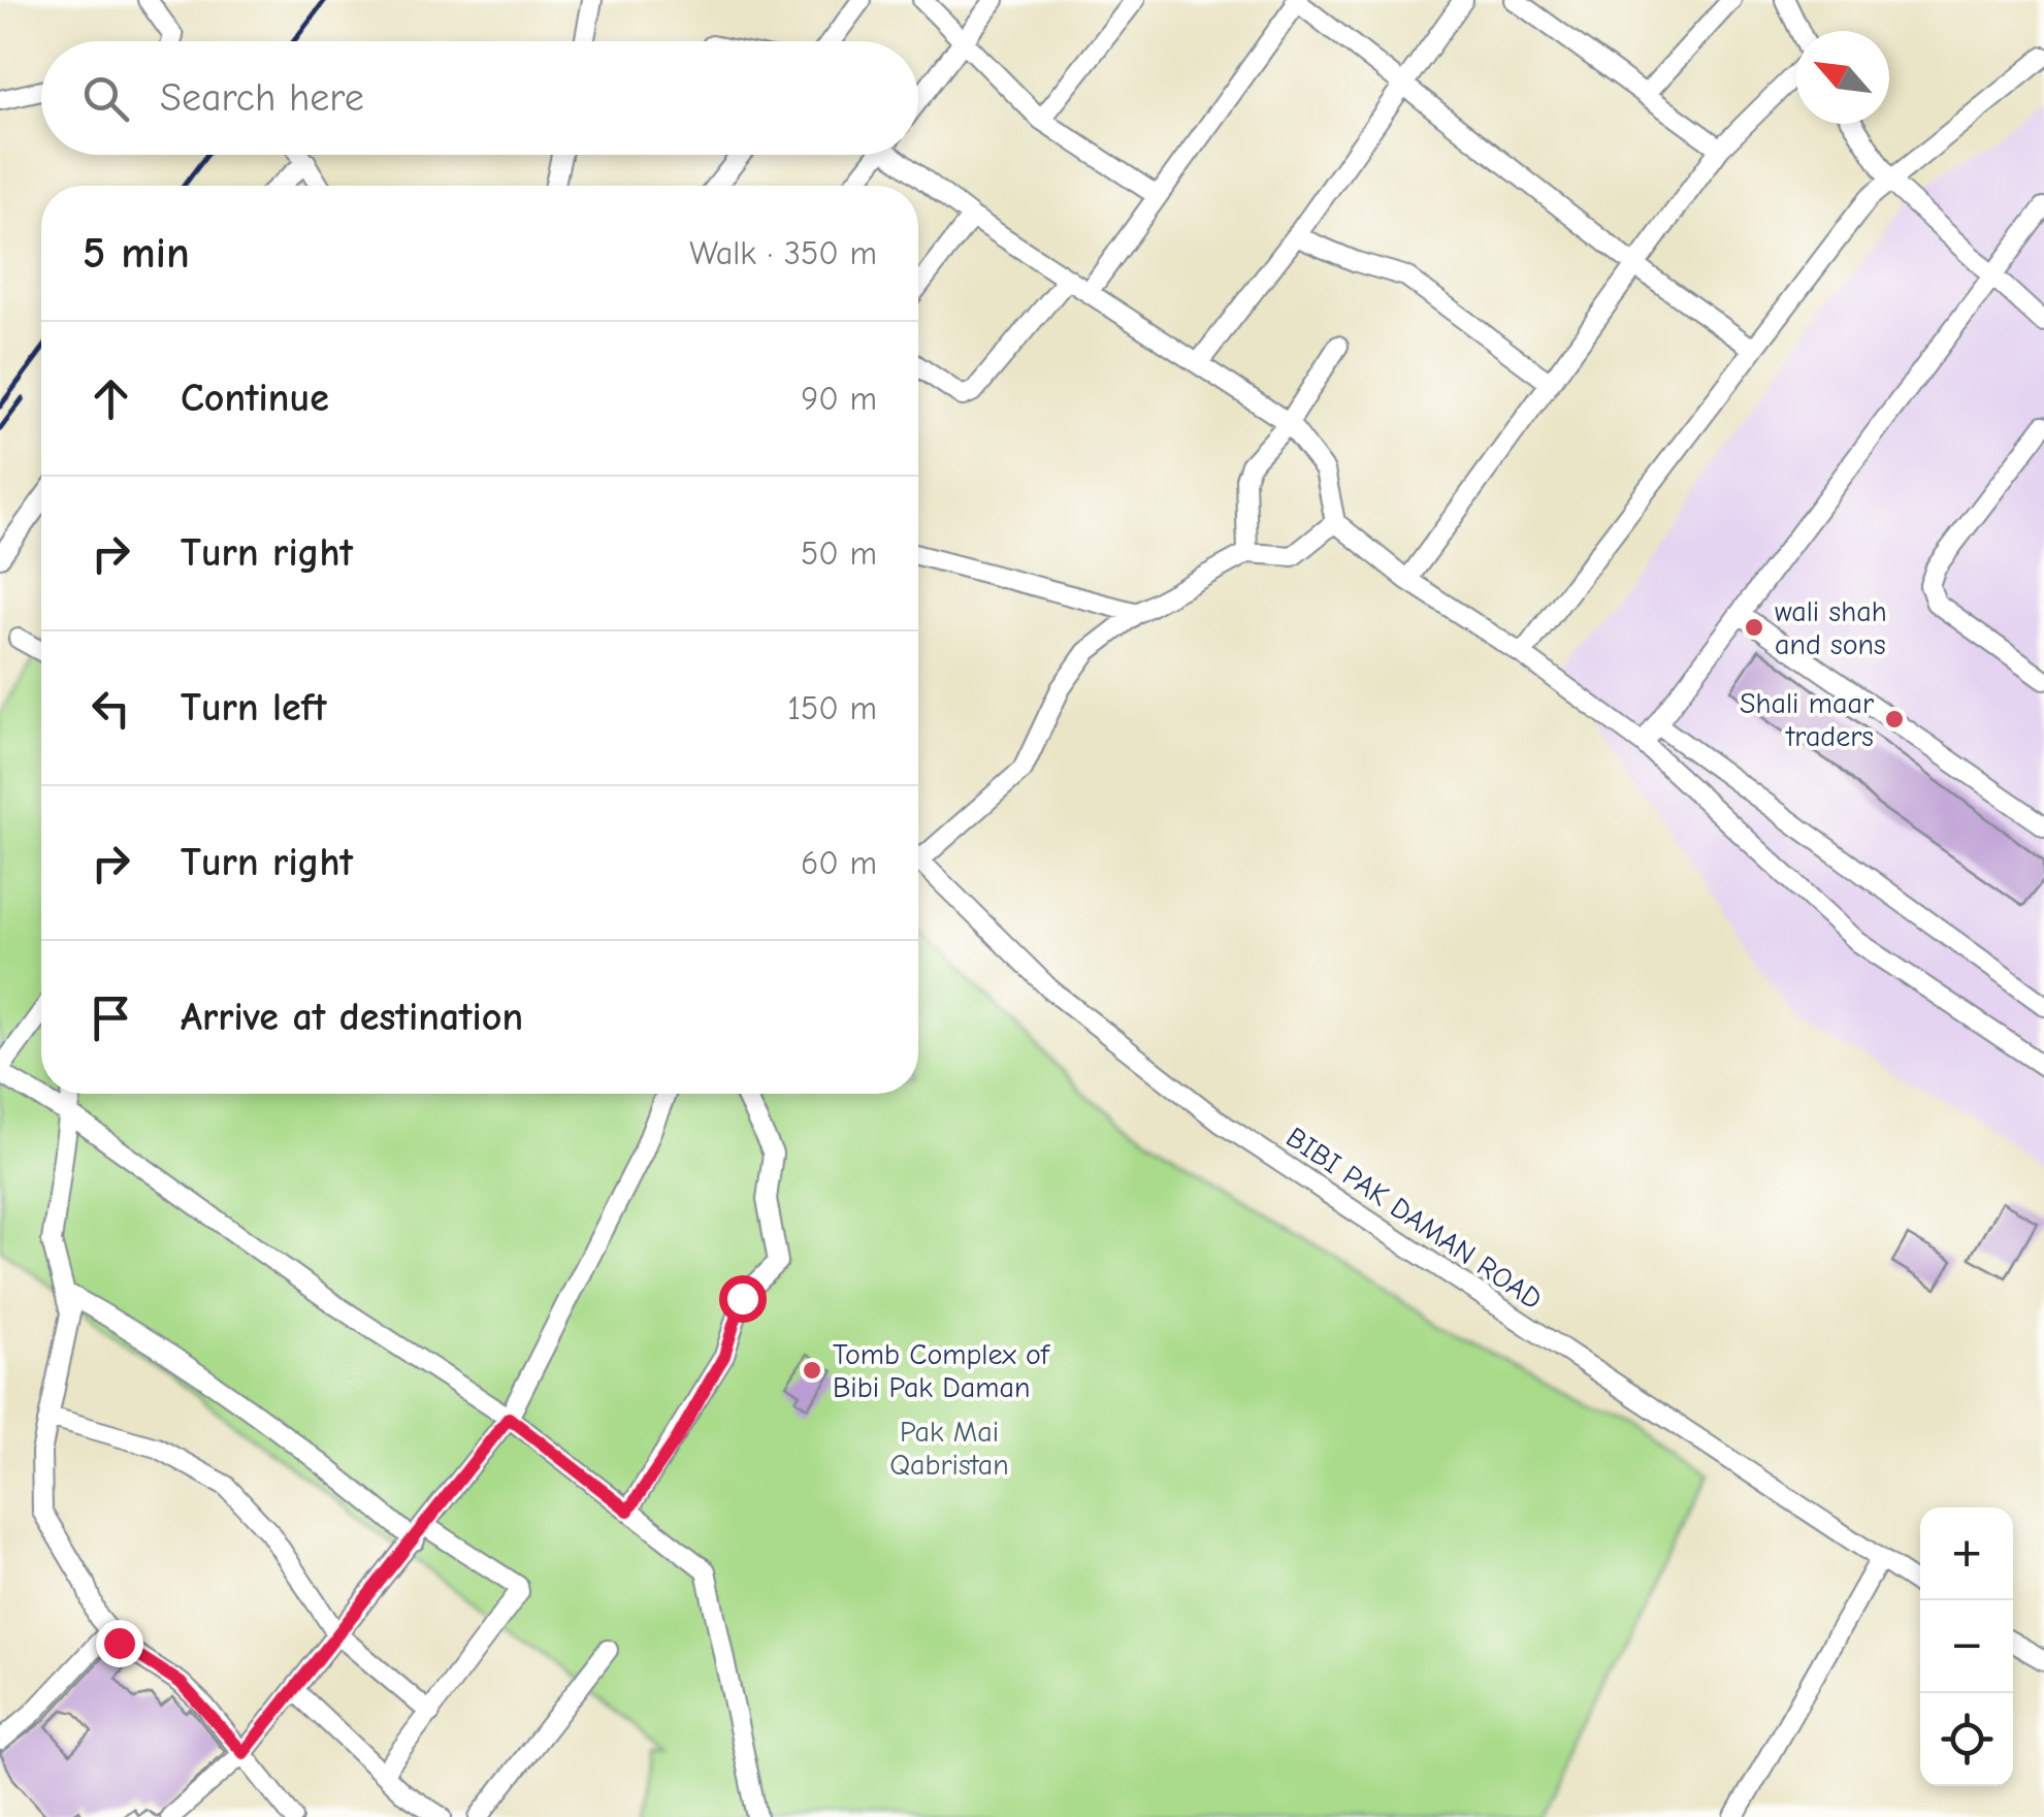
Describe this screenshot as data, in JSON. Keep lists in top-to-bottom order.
{
  "streets": {
    "street": ["BIBI PAK DAMAN ROAD"]
  },
  "parks": ["Pak Mai Qabristan"],
  "places": ["wali shah and sons", "Shali maar traders", "Tomb Complex of Bibi Pak Daman"],
  "north": "top left",
  "page": {
    "search": "Search here",
    "heading": ["5 min", "Walk · 350 m"],
    "list": [
      ["Continue", "90 m"],
      ["Turn right", "50 m"],
      ["Turn left", "150 m"],
      ["Turn right", "60 m"],
      "Arrive at destination"
    ],
    "map_buttons": ["+", "−"]
  }
}
